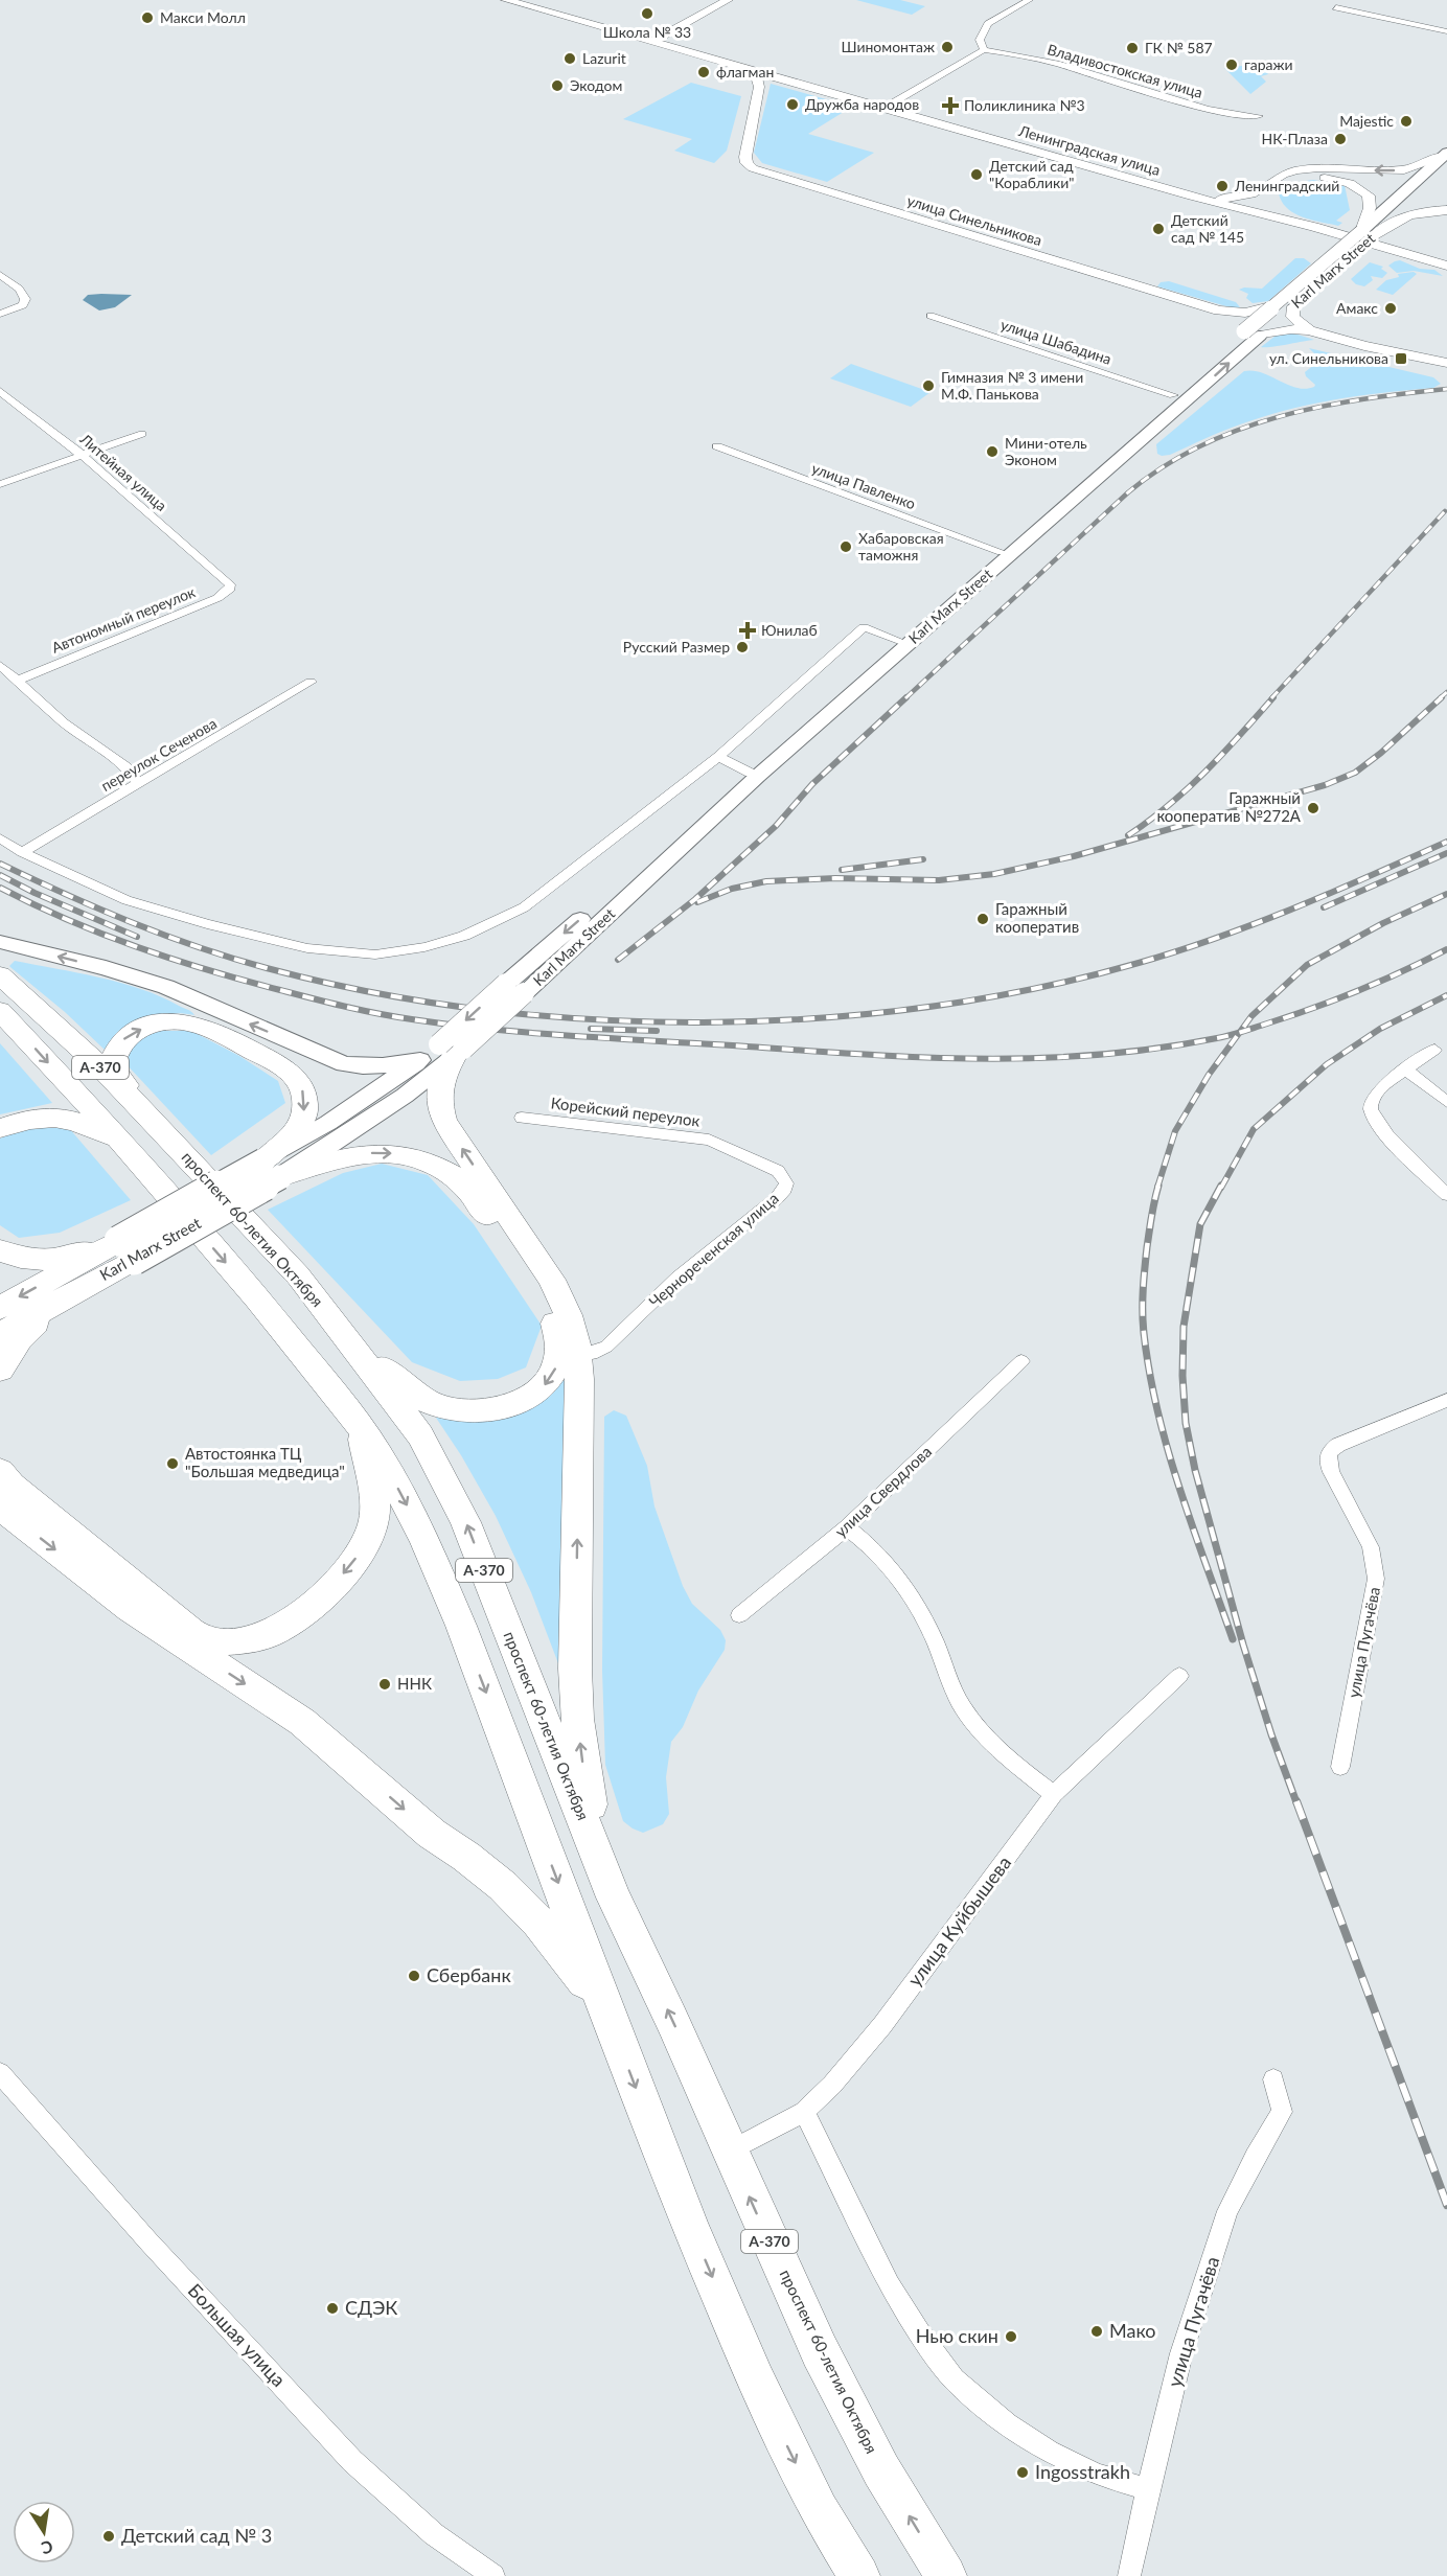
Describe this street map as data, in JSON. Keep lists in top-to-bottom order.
{
  "streets": {
    "highway": ["Karl Marx Street", "А-370", "проспект 60-летия Октября"],
    "main road": ["Ленинградская улица", "улица Синельникова"],
    "street": [
      "Владивостокская улица",
      "улица Шабадина",
      "Литейная улица",
      "улица Павленко",
      "Автономный переулок",
      "переулок Сеченова",
      "Корейский переулок",
      "Чернореченская улица",
      "улица Свердлова",
      "улица Пугачёва",
      "улица Куйбышева",
      "Большая улица"
    ]
  },
  "crossings": [
    ["Ленинградская улица", "улица Синельникова"],
    ["Karl Marx Street", "улица Шабадина"],
    ["Karl Marx Street", "улица Павленко"],
    ["Литейная улица", "Автономный переулок"],
    ["Корейский переулок", "Чернореченская улица"],
    ["проспект 60-летия Октября", "улица Куйбышева"]
  ],
  "places": {
    "other": [
      "Школа № 33",
      "Макси Молл",
      "Шиномонтаж",
      "ГК № 587",
      "Lazurit",
      "гаражи",
      "флагман",
      "Экодом",
      "Дружба народов",
      "Majestic",
      "НК-Плаза",
      "Детский сад \"Кораблики\"",
      "Ленинградский",
      "Детский сад № 145",
      "Амакс",
      "Гимназия № 3 имени М.Ф. Панькова",
      "Мини-отель Эконом",
      "Хабаровская таможня",
      "Русский Размер",
      "Гаражный кооператив №272А",
      "Гаражный кооператив",
      "Автостоянка ТЦ \"Большая медведица\"",
      "ННК",
      "Сбербанк",
      "СДЭК",
      "Мако",
      "Нью скин",
      "Ingosstrakh",
      "Детский сад № 3"
    ],
    "health": ["Поликлиника №3", "Юнилаб"],
    "transit": ["ул. Синельникова"]
  },
  "north": "bottom"
}
